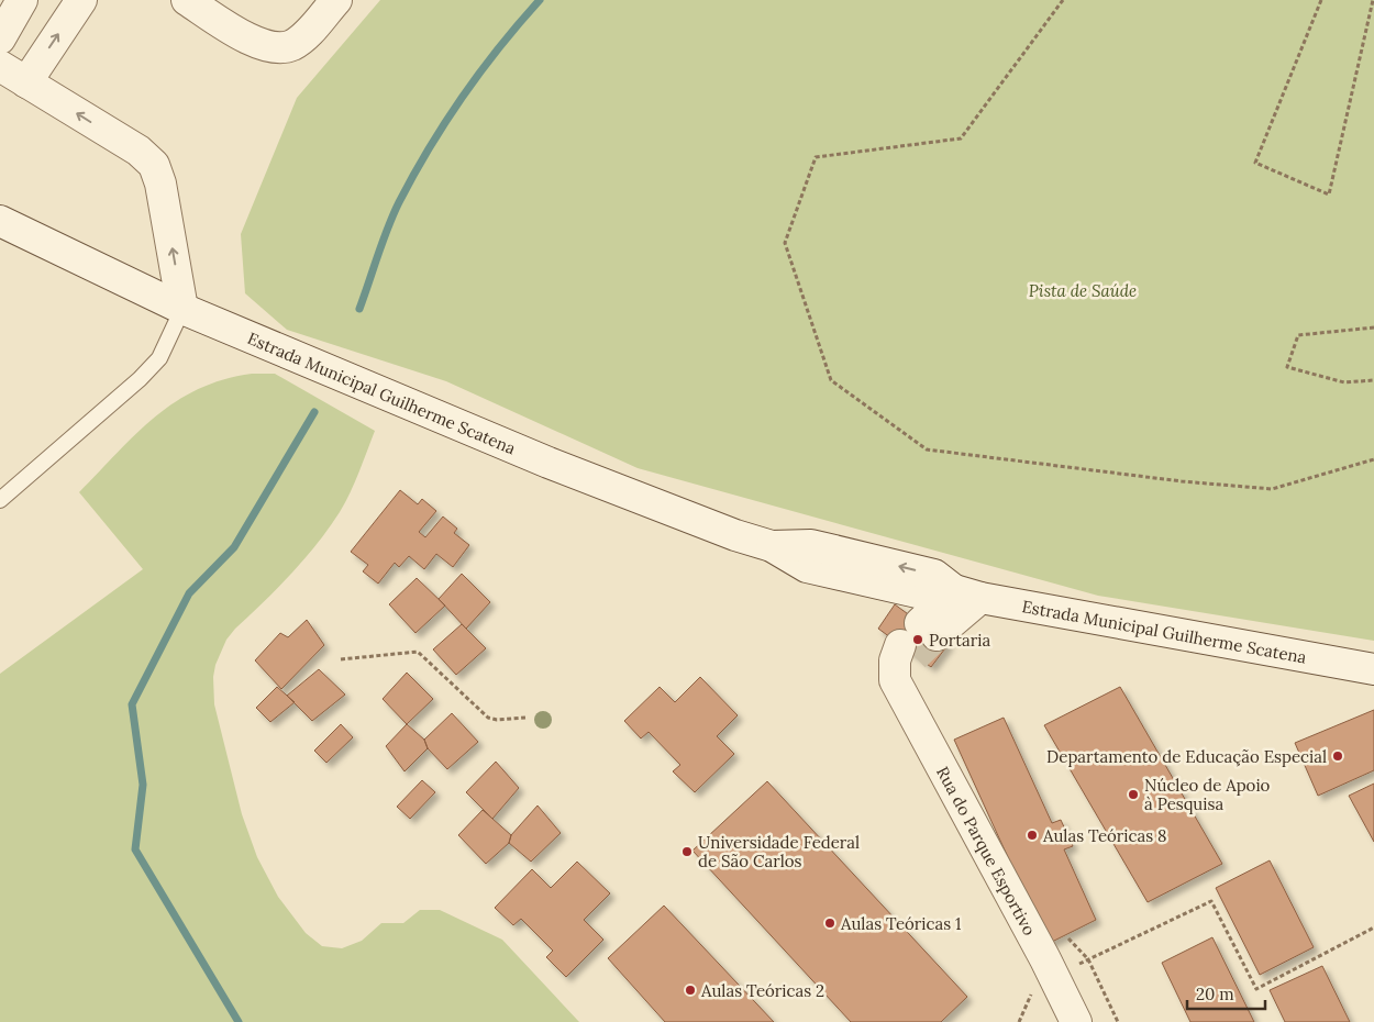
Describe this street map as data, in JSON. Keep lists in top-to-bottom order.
{
  "streets": {
    "main road": ["Estrada Municipal Guilherme Scatena", "Rua do Parque Esportivo"]
  },
  "parks": ["Pista de Saúde"],
  "places": [
    "Portaria",
    "Departamento de Educação Especial",
    "Núcleo de Apoio à Pesquisa",
    "Aulas Teóricas 8",
    "Universidade Federal de São Carlos",
    "Aulas Teóricas 1",
    "Aulas Teóricas 2"
  ],
  "scale_bar": "20 m"
}
